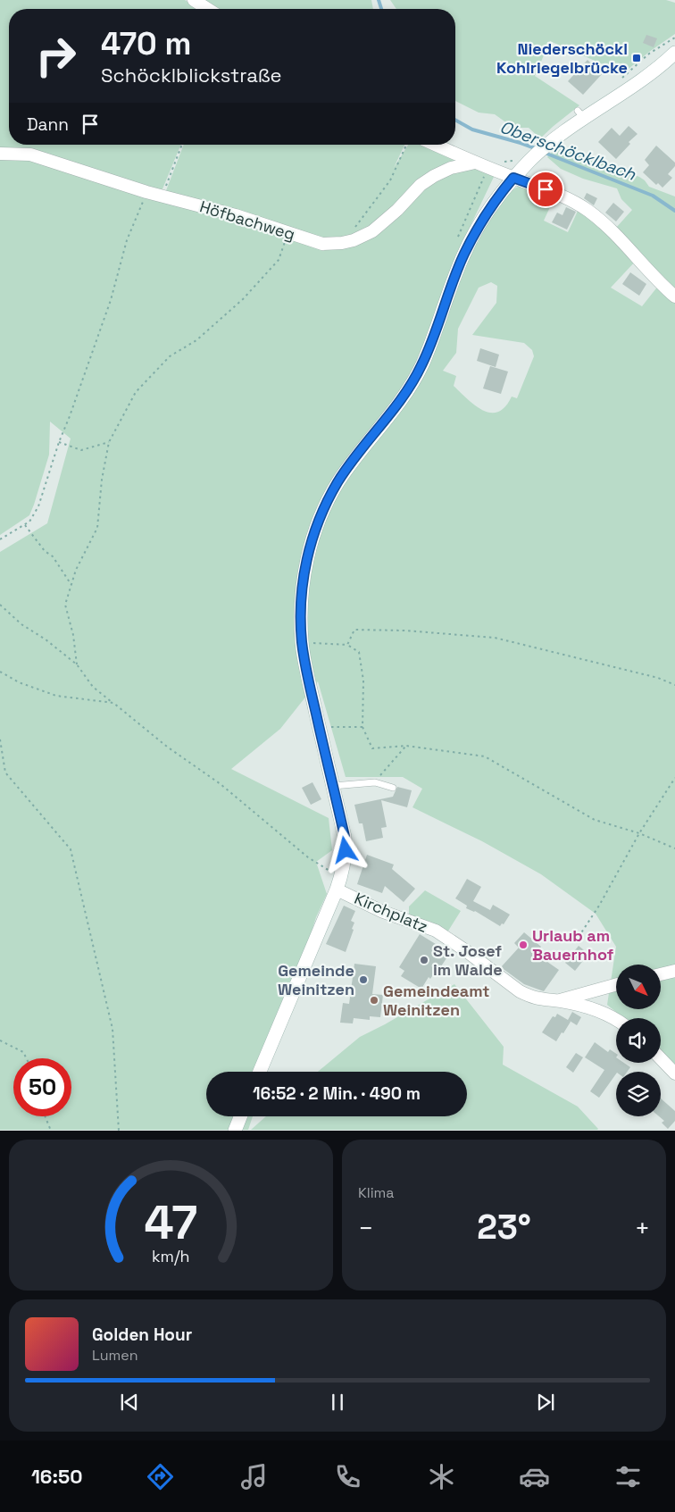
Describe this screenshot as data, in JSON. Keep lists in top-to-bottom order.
{
  "streets": {
    "street": ["Höfbachweg", "Kirchplatz"]
  },
  "water": ["Oberschöcklbach"],
  "places": {
    "transit": ["Niederschöckl Kohlriegelbrücke"],
    "other": [
      "Urlaub am Bauernhof",
      "St. Josef im Walde",
      "Gemeinde Weinitzen",
      "Gemeindeamt Weinitzen"
    ]
  },
  "north": "bottom right",
  "page": {
    "turn": ["470 m", "Schöcklblickstraße"],
    "then": "Dann",
    "limit": "50",
    "trip": "16:52 · 2 Min. · 490 m",
    "tile": "Klima",
    "heat": ["−", "23°", "+"],
    "song": ["Golden Hour", "Lumen"],
    "tabs": "16:50",
    "gauge": ["47", "km/h"]
  }
}
